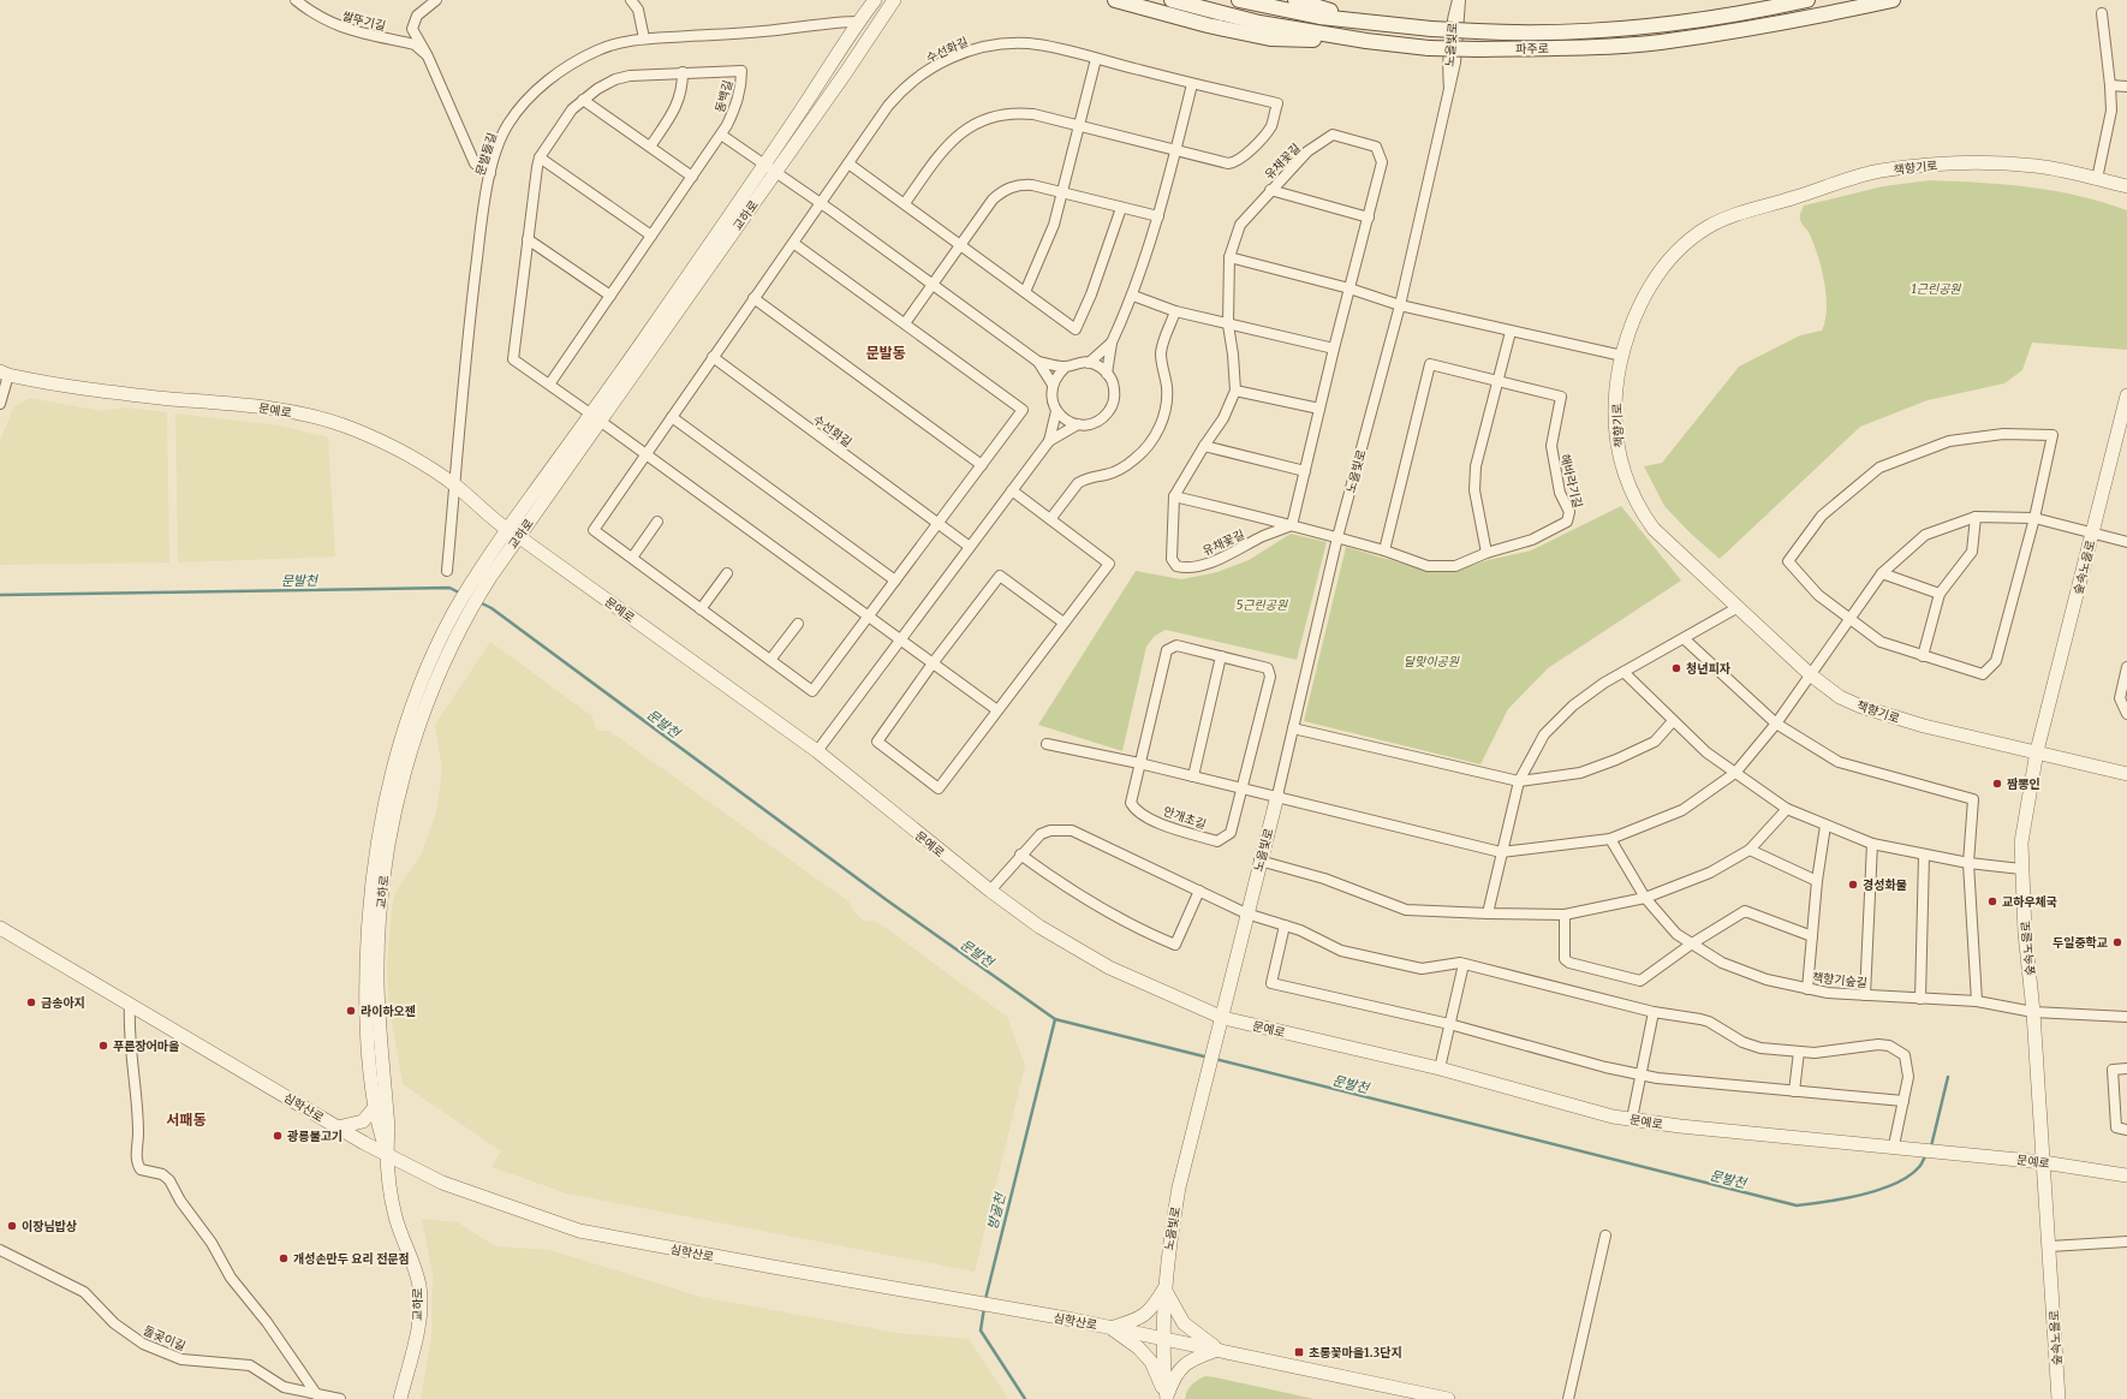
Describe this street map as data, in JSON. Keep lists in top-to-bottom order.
{
  "streets": {
    "main road": ["파주로"],
    "street": [
      "쌀뚜기길",
      "노을빛로",
      "수선화길",
      "동백길",
      "문발들길",
      "유채꽃길",
      "책향기로",
      "교하로",
      "문예로",
      "해바라기길",
      "숲속노을로",
      "안개초길",
      "책향기숲길",
      "심학산로",
      "돌곶이길"
    ]
  },
  "crossings": [
    ["노을빛로", "유채꽃길"],
    ["노을빛로", "문예로"],
    ["노을빛로", "해바라기길"],
    ["노을빛로", "심학산로"],
    ["동백길", "교하로"],
    ["문발들길", "교하로"],
    ["문발들길", "문예로"],
    ["유채꽃길", "해바라기길"],
    ["책향기로", "숲속노을로"],
    ["교하로", "문예로"],
    ["교하로", "심학산로"],
    ["문예로", "숲속노을로"],
    ["숲속노을로", "책향기숲길"]
  ],
  "districts": ["문발동", "서패동"],
  "water": ["문발천", "방골천"],
  "parks": ["1근린공원", "5근린공원", "달맞이공원"],
  "places": {
    "other": [
      "청년피자",
      "짬뽕인",
      "경성화물",
      "교하우체국",
      "두일중학교",
      "금송아지",
      "라이하오젠",
      "푸른장어마을",
      "광릉불고기",
      "이장님밥상",
      "개성손만두 요리 전문점"
    ],
    "transit": ["초롱꽃마을1.3단지"]
  }
}
